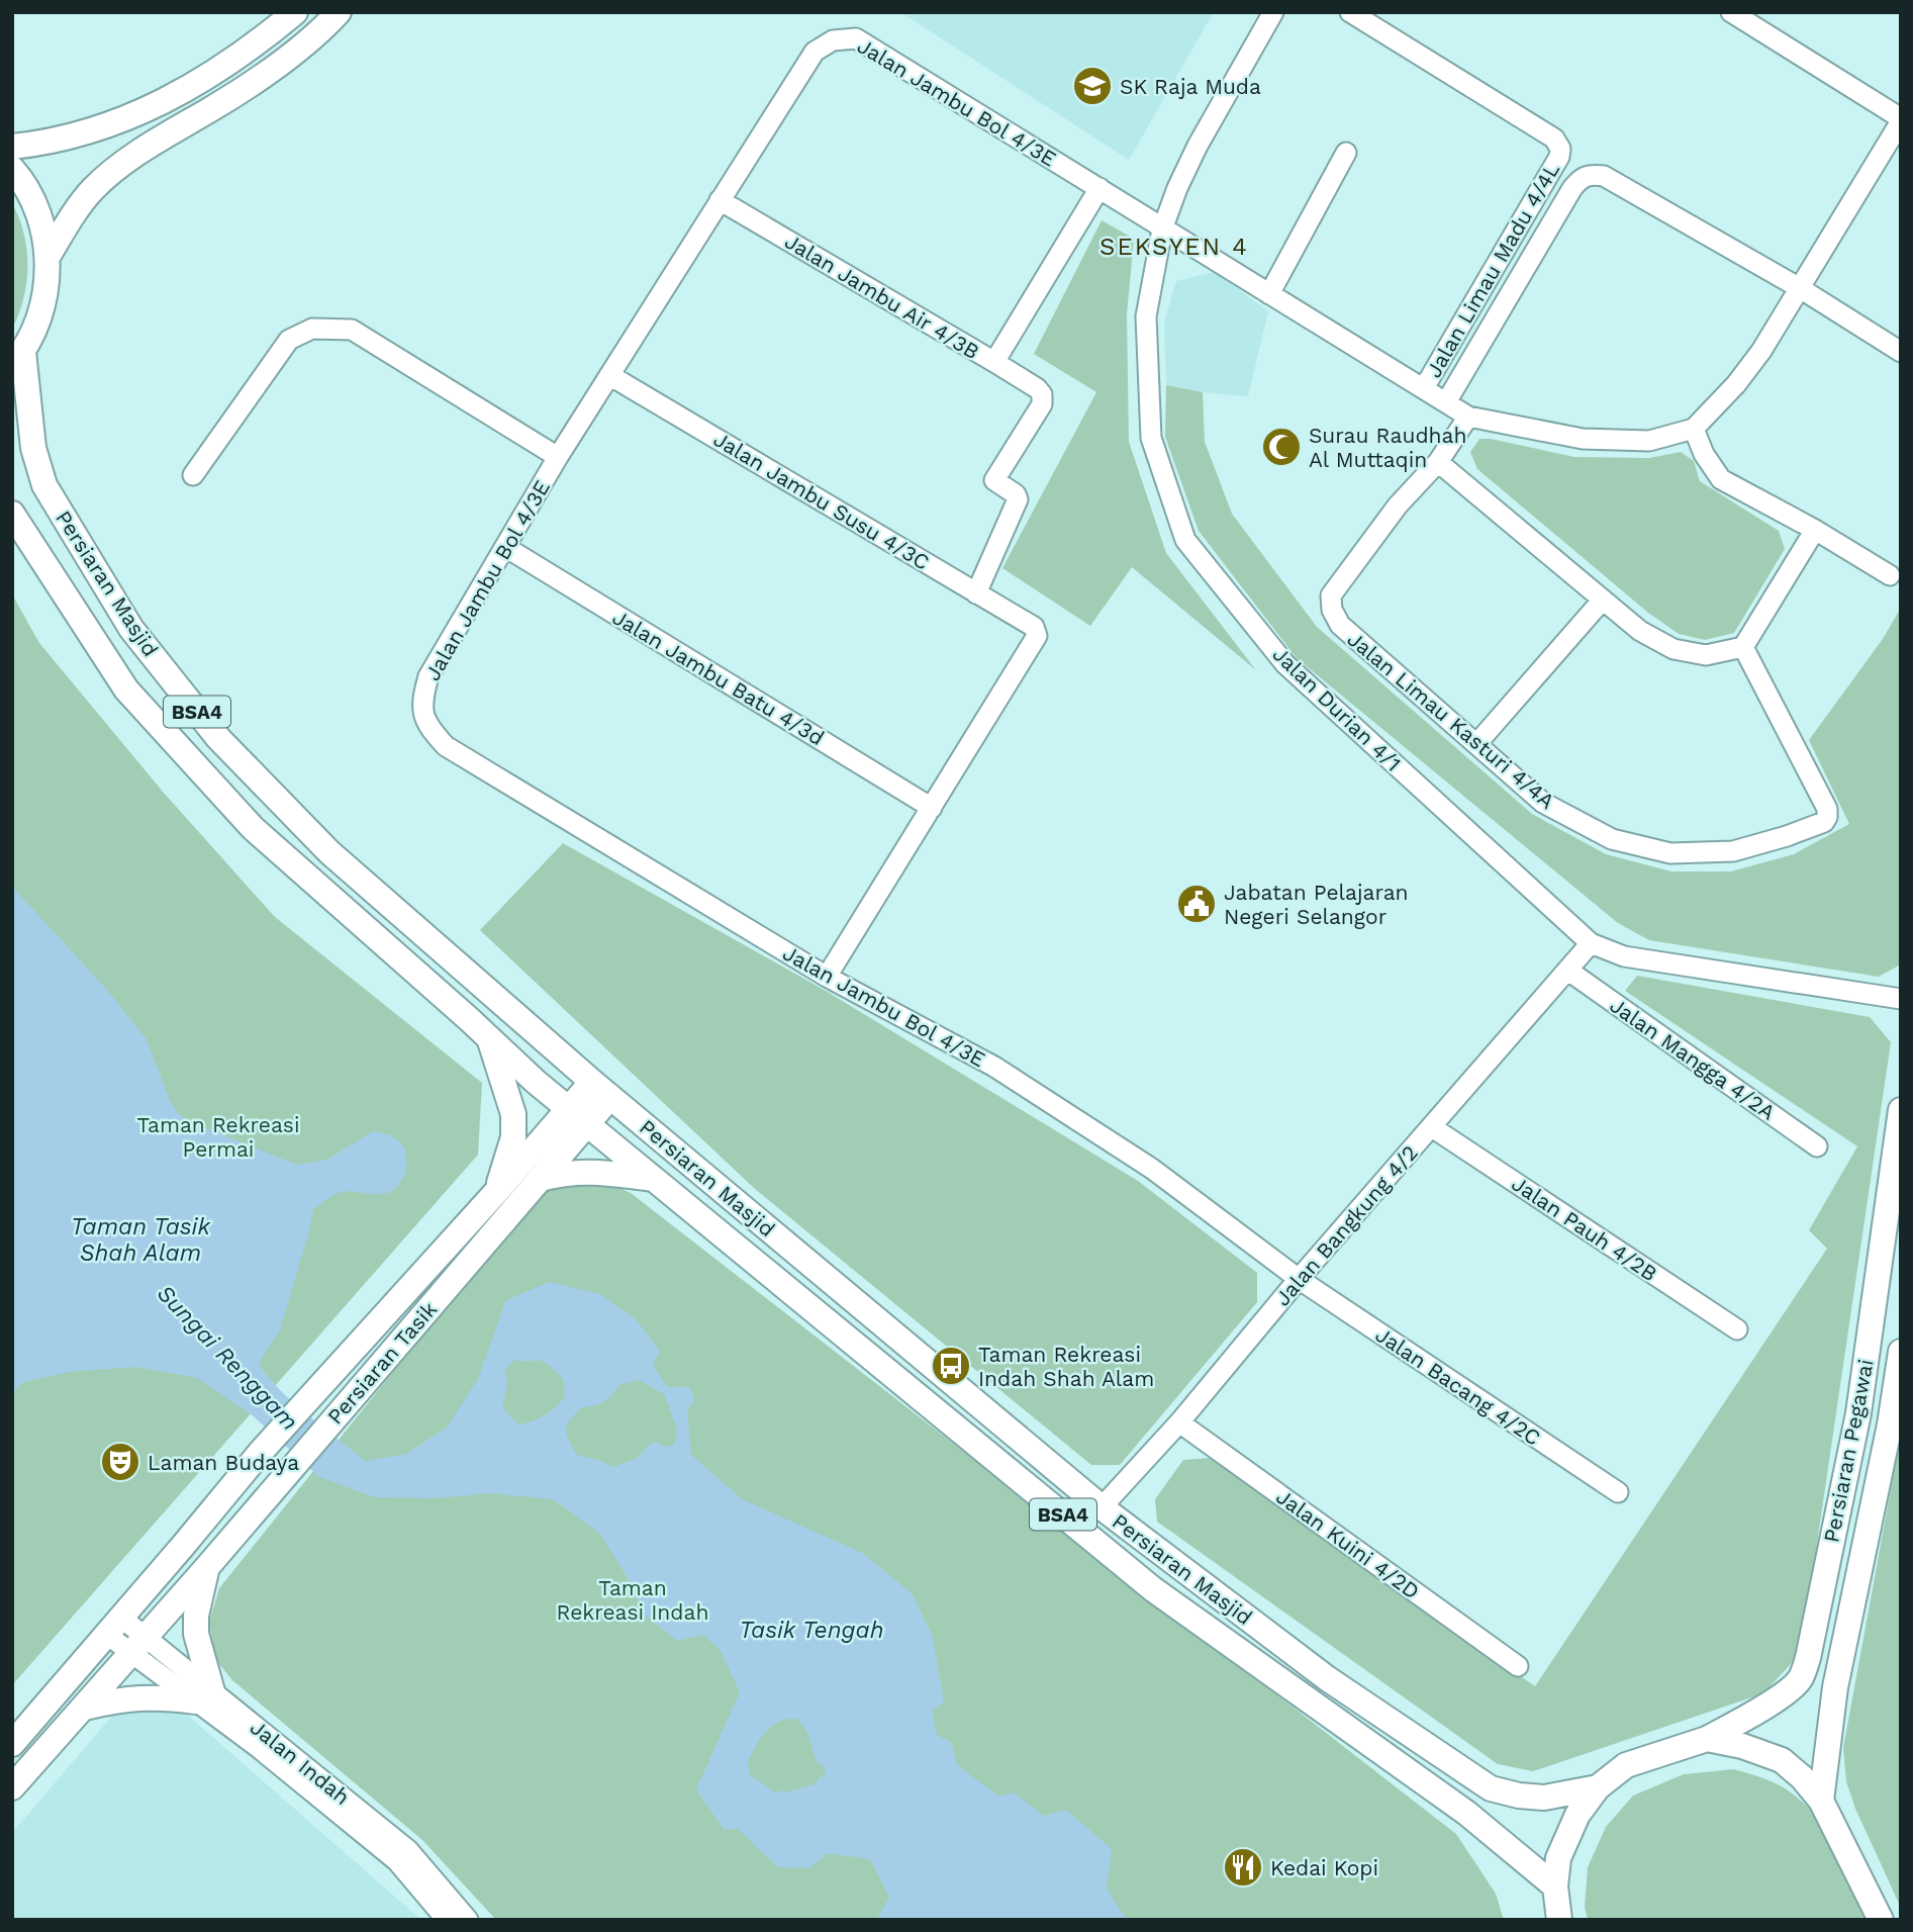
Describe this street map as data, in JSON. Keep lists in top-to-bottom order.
{
  "streets": {
    "main road": [
      "Persiaran Masjid",
      "BSA4",
      "Persiaran Tasik",
      "Persiaran Pegawai"
    ],
    "street": [
      "Jalan Jambu Bol 4/3E",
      "Jalan Limau Madu 4/4L",
      "Jalan Jambu Air 4/3B",
      "Jalan Jambu Susu 4/3C",
      "Jalan Jambu Batu 4/3d",
      "Jalan Durian 4/1",
      "Jalan Limau Kasturi 4/4A",
      "Jalan Mangga 4/2A",
      "Jalan Bangkung 4/2",
      "Jalan Pauh 4/2B",
      "Jalan Bacang 4/2C",
      "Jalan Kuini 4/2D",
      "Jalan Indah"
    ]
  },
  "crossings": [
    ["Jalan Jambu Bol 4/3E", "Jalan Limau Madu 4/4L"],
    ["Jalan Jambu Bol 4/3E", "Jalan Jambu Air 4/3B"],
    ["Jalan Jambu Bol 4/3E", "Jalan Jambu Susu 4/3C"],
    ["Jalan Jambu Bol 4/3E", "Jalan Jambu Batu 4/3d"],
    ["Jalan Jambu Bol 4/3E", "Jalan Durian 4/1"],
    ["Jalan Jambu Bol 4/3E", "Jalan Bangkung 4/2"],
    ["Jalan Jambu Bol 4/3E", "Jalan Bacang 4/2C"],
    ["Jalan Jambu Air 4/3B", "Jalan Jambu Susu 4/3C"],
    ["Jalan Jambu Susu 4/3C", "Jalan Jambu Batu 4/3d"],
    ["Persiaran Masjid", "Jalan Bangkung 4/2"],
    ["Persiaran Masjid", "Persiaran Tasik"],
    ["Persiaran Masjid", "Persiaran Pegawai"],
    ["Jalan Durian 4/1", "Jalan Bangkung 4/2"],
    ["Jalan Mangga 4/2A", "Jalan Bangkung 4/2"],
    ["Jalan Bangkung 4/2", "Jalan Pauh 4/2B"],
    ["Jalan Bangkung 4/2", "Jalan Bacang 4/2C"],
    ["Jalan Bangkung 4/2", "Jalan Kuini 4/2D"],
    ["Persiaran Tasik", "Jalan Indah"]
  ],
  "districts": ["SEKSYEN 4"],
  "water": ["Taman Tasik Shah Alam", "Sungai Renggam", "Tasik Tengah"],
  "parks": ["Taman Rekreasi Permai", "Taman Rekreasi Indah"],
  "places": {
    "school or university": ["SK Raja Muda"],
    "mosque": ["Surau Raudhah Al Muttaqin"],
    "public building": ["Jabatan Pelajaran Negeri Selangor"],
    "bus stop": ["Taman Rekreasi Indah Shah Alam"],
    "theatre": ["Laman Budaya"],
    "restaurant": ["Kedai Kopi"]
  }
}
